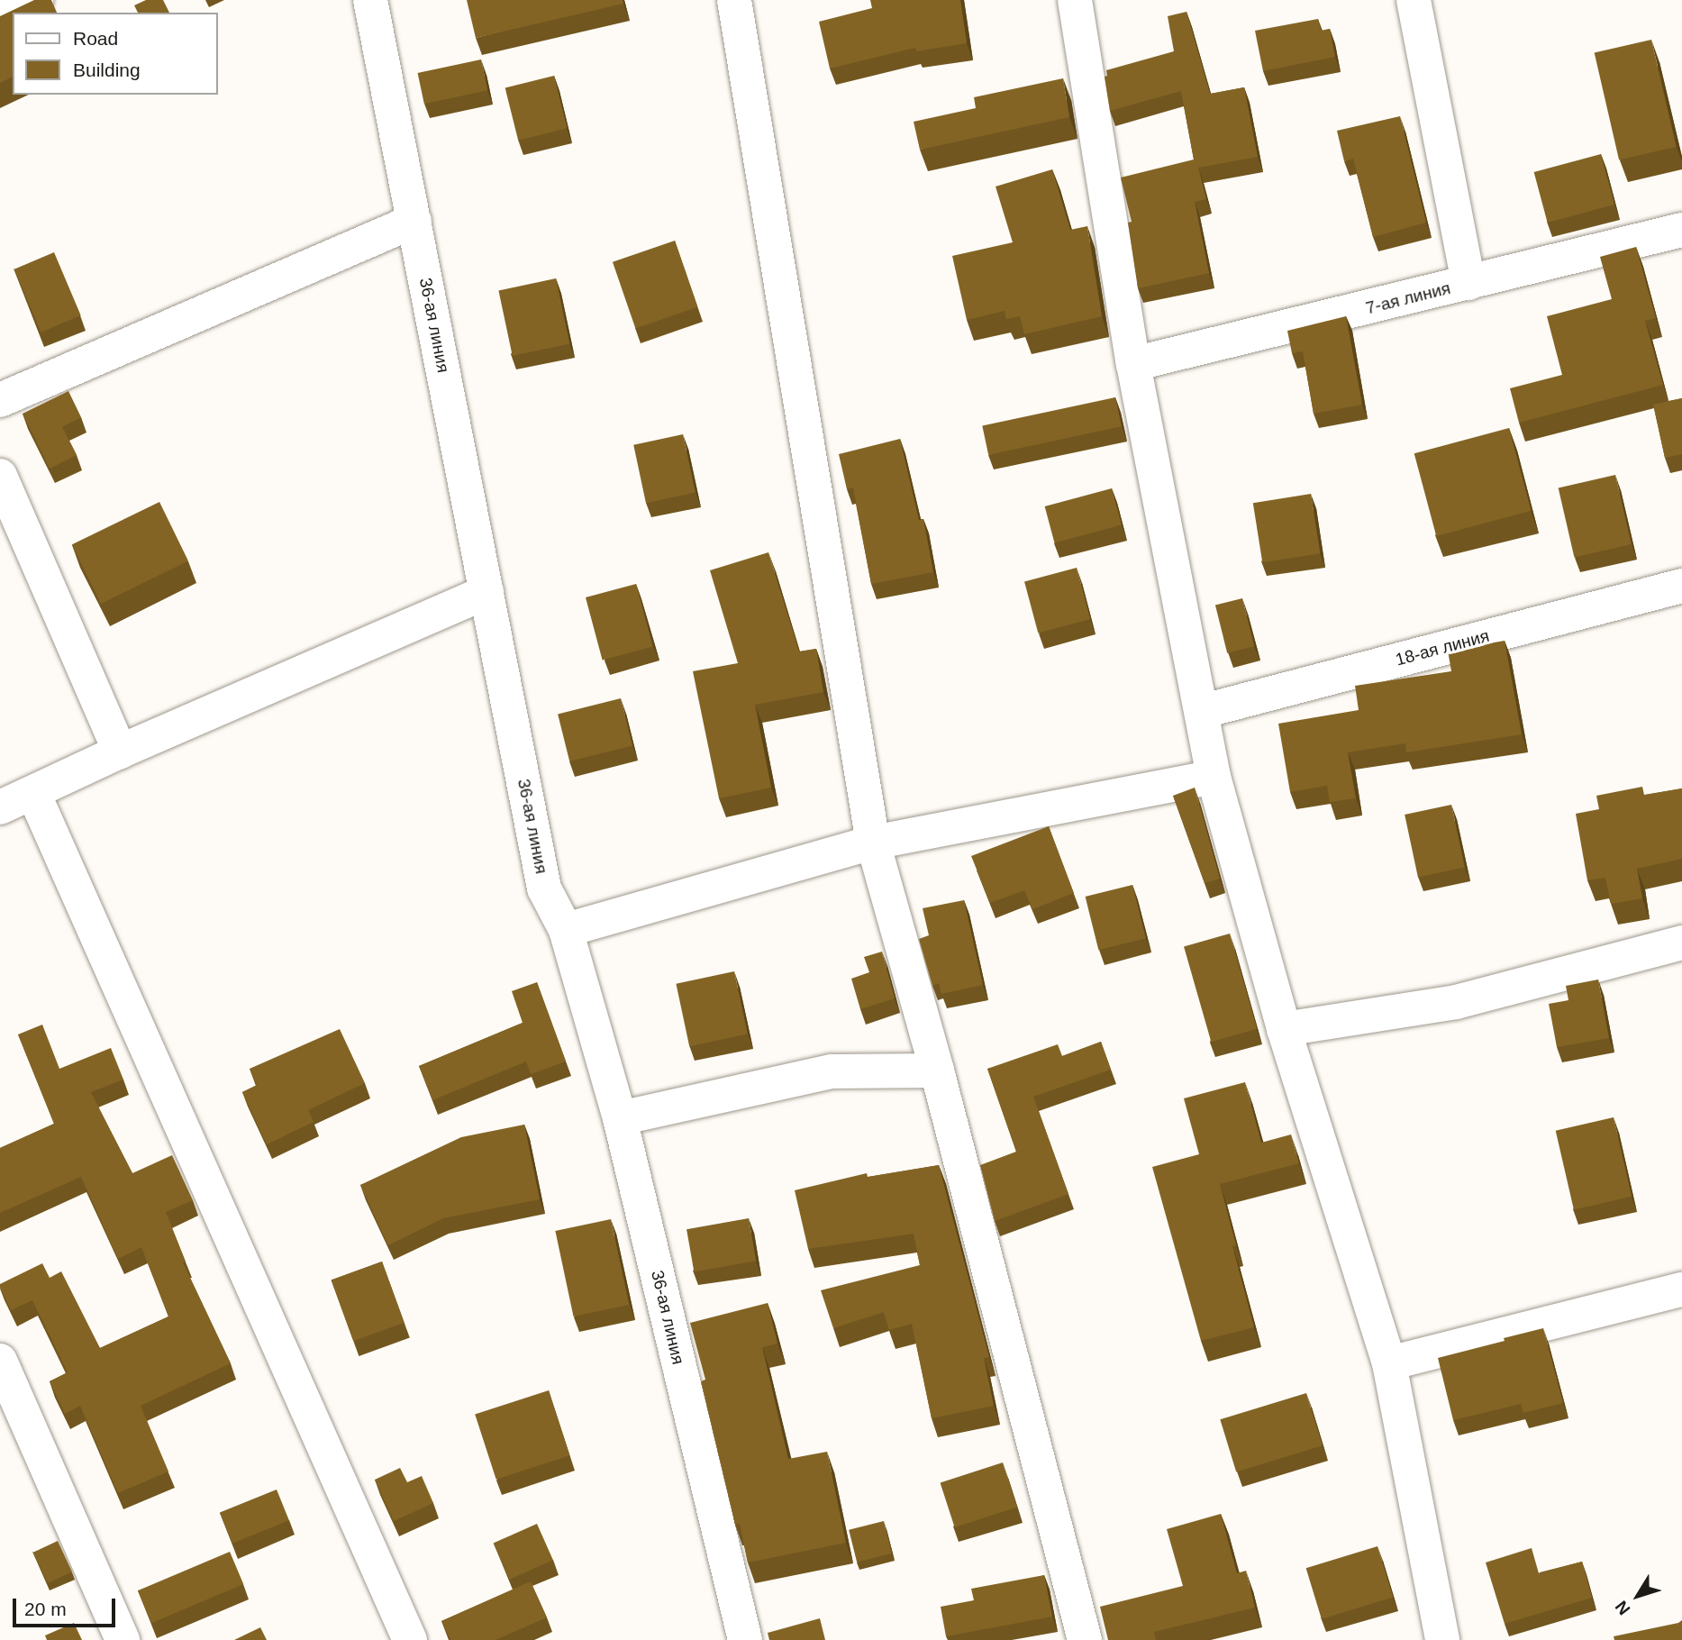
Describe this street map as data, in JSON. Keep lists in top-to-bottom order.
{
  "streets": {
    "street": ["7-ая линия", "36-ая линия", "18-ая линия"]
  },
  "legend": ["Road", "Building"],
  "scale_bar": "20 m",
  "north": "bottom left"
}
